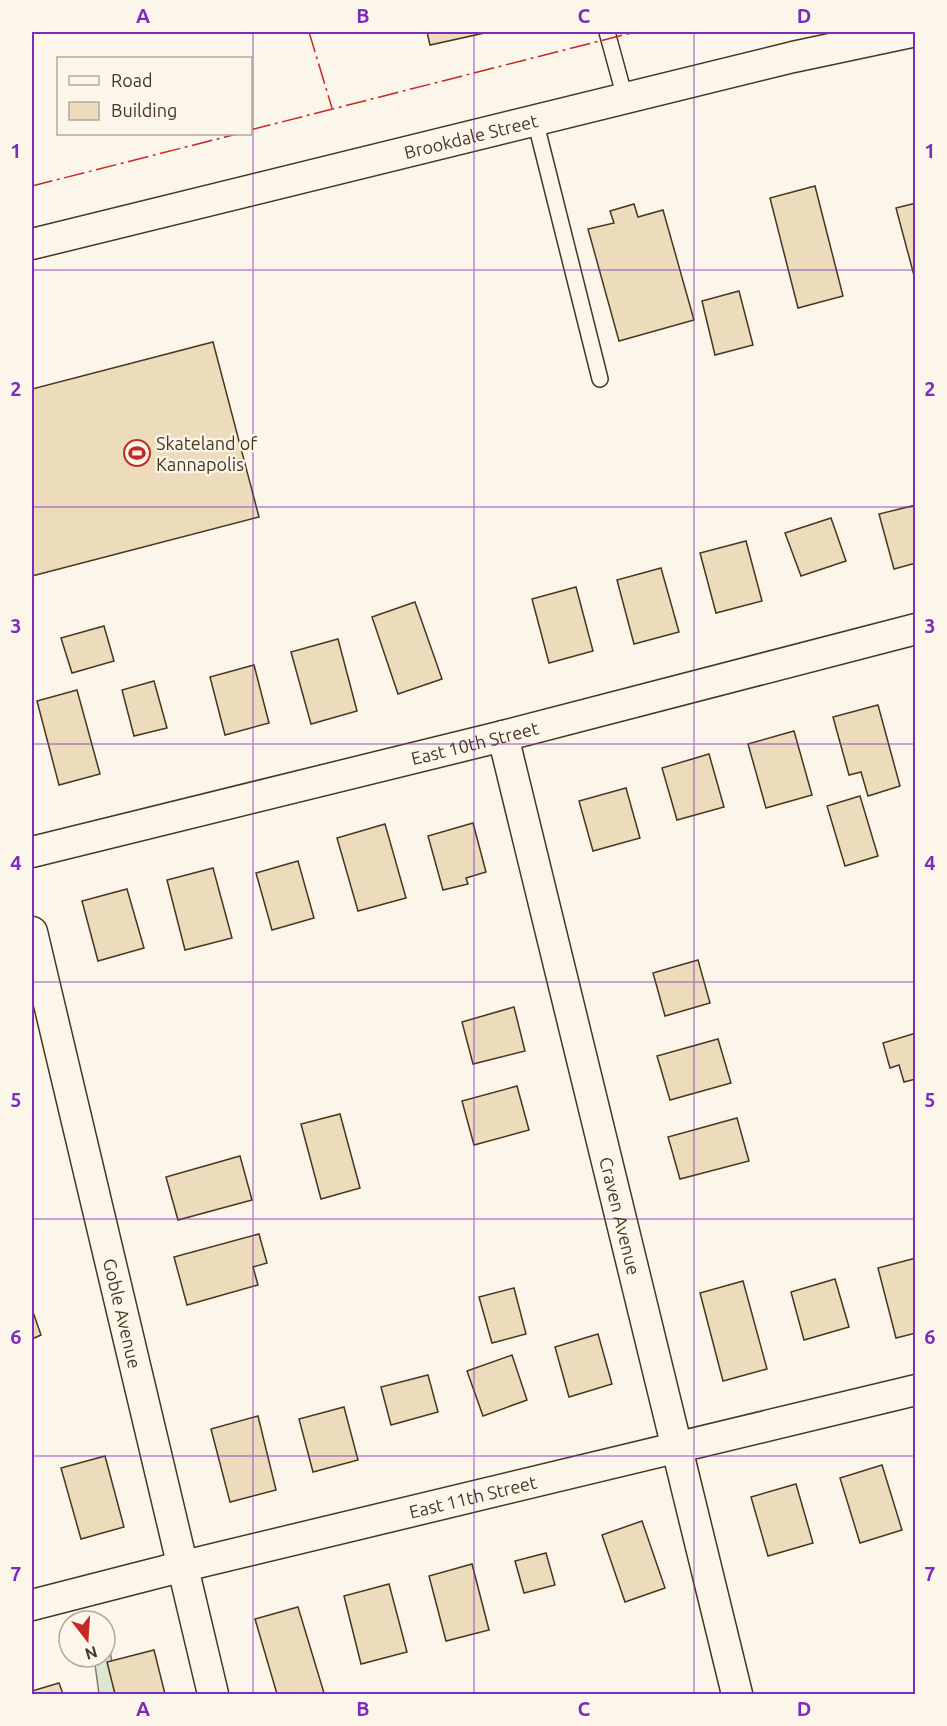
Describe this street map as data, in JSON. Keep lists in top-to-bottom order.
{
  "streets": {
    "street": [
      "Brookdale Street",
      "East 10th Street",
      "Craven Avenue",
      "Goble Avenue",
      "East 11th Street"
    ]
  },
  "crossings": [
    ["East 10th Street", "Craven Avenue"],
    ["Craven Avenue", "East 11th Street"],
    ["Goble Avenue", "East 11th Street"]
  ],
  "places": {
    "sports": ["Skateland of Kannapolis"]
  },
  "legend": ["Road", "Building"],
  "north": "bottom",
  "grid": {
    "columns": [
      "A",
      "B",
      "C",
      "D"
    ],
    "rows": [
      "1",
      "2",
      "3",
      "4",
      "5",
      "6",
      "7"
    ]
  }
}
